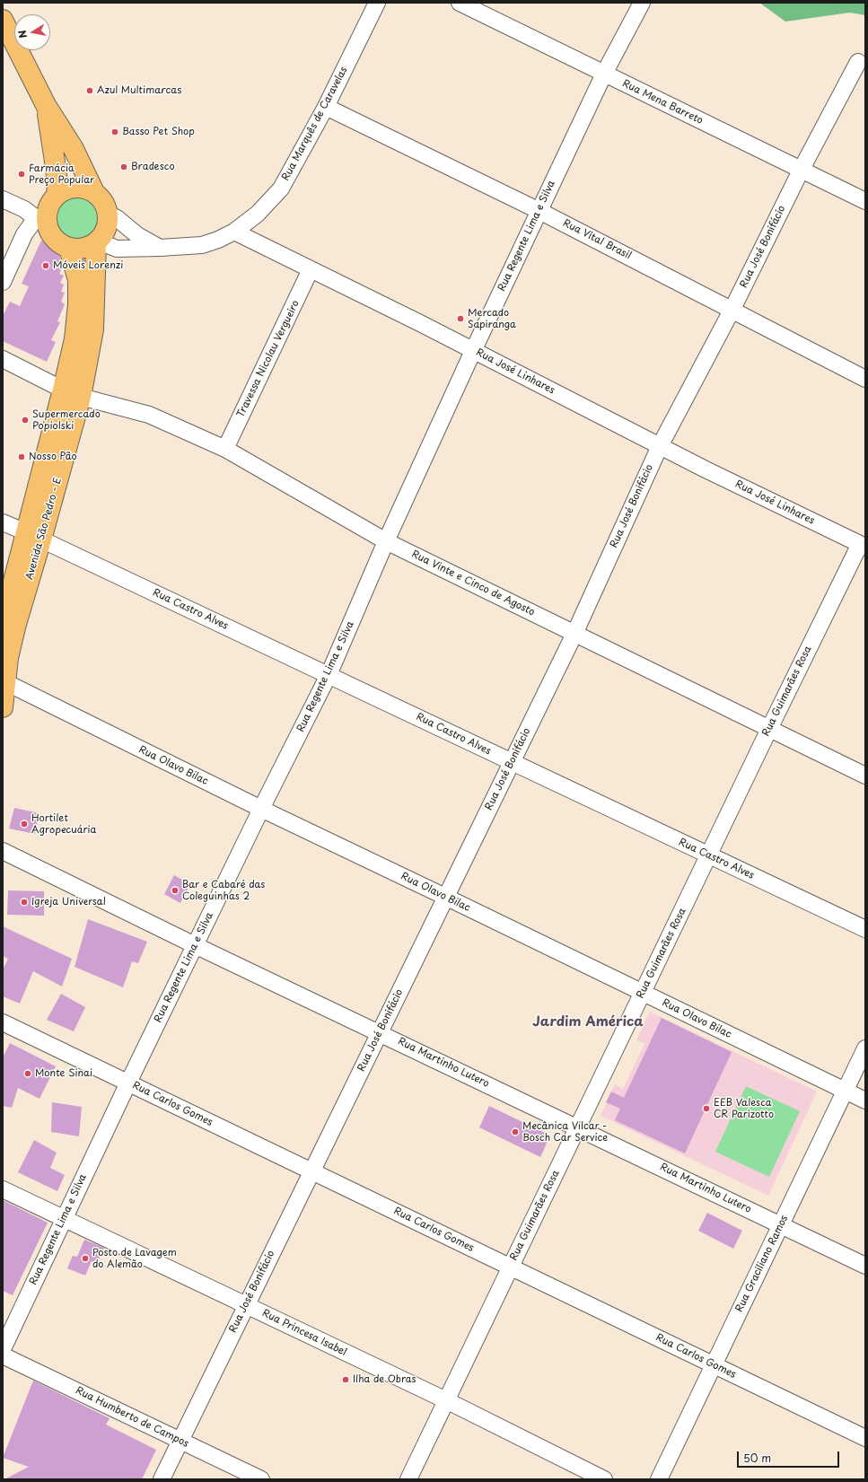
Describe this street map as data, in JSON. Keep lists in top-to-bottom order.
{
  "streets": {
    "main road": ["Avenida São Pedro - E"],
    "street": [
      "Rua Mena Barreto",
      "Rua Marquês de Caravelas",
      "Rua Regente Lima e Silva",
      "Rua Vital Brasil",
      "Rua José Bonifácio",
      "Travessa Nicolau Vergueiro",
      "Rua José Linhares",
      "Rua Vinte e Cinco de Agosto",
      "Rua Castro Alves",
      "Rua Guimarães Rosa",
      "Rua Olavo Bilac",
      "Rua Martinho Lutero",
      "Rua Carlos Gomes",
      "Rua Graciliano Ramos",
      "Rua Princesa Isabel",
      "Rua Humberto de Campos"
    ]
  },
  "crossings": [
    ["Rua Mena Barreto", "Rua Regente Lima e Silva"],
    ["Rua Mena Barreto", "Rua José Bonifácio"],
    ["Rua Marquês de Caravelas", "Rua Vital Brasil"],
    ["Rua Marquês de Caravelas", "Rua José Linhares"],
    ["Rua Regente Lima e Silva", "Rua Vital Brasil"],
    ["Rua Regente Lima e Silva", "Rua José Linhares"],
    ["Rua Regente Lima e Silva", "Rua Vinte e Cinco de Agosto"],
    ["Rua Regente Lima e Silva", "Rua Castro Alves"],
    ["Rua Regente Lima e Silva", "Rua Olavo Bilac"],
    ["Rua Regente Lima e Silva", "Rua Martinho Lutero"],
    ["Rua Regente Lima e Silva", "Rua Carlos Gomes"],
    ["Rua Regente Lima e Silva", "Rua Princesa Isabel"],
    ["Rua Vital Brasil", "Rua José Bonifácio"],
    ["Rua José Bonifácio", "Rua José Linhares"],
    ["Rua José Bonifácio", "Rua Vinte e Cinco de Agosto"],
    ["Rua José Bonifácio", "Rua Castro Alves"],
    ["Rua José Bonifácio", "Rua Olavo Bilac"],
    ["Rua José Bonifácio", "Rua Martinho Lutero"],
    ["Rua José Bonifácio", "Rua Carlos Gomes"],
    ["Rua José Bonifácio", "Rua Princesa Isabel"],
    ["Rua José Bonifácio", "Rua Humberto de Campos"],
    ["Travessa Nicolau Vergueiro", "Rua José Linhares"],
    ["Travessa Nicolau Vergueiro", "Rua Vinte e Cinco de Agosto"],
    ["Rua José Linhares", "Rua Guimarães Rosa"],
    ["Avenida São Pedro - E", "Rua Vinte e Cinco de Agosto"],
    ["Avenida São Pedro - E", "Rua Castro Alves"],
    ["Avenida São Pedro - E", "Rua Olavo Bilac"],
    ["Rua Vinte e Cinco de Agosto", "Rua Guimarães Rosa"],
    ["Rua Castro Alves", "Rua Guimarães Rosa"],
    ["Rua Guimarães Rosa", "Rua Olavo Bilac"],
    ["Rua Guimarães Rosa", "Rua Martinho Lutero"],
    ["Rua Guimarães Rosa", "Rua Carlos Gomes"],
    ["Rua Guimarães Rosa", "Rua Princesa Isabel"],
    ["Rua Olavo Bilac", "Rua Graciliano Ramos"],
    ["Rua Martinho Lutero", "Rua Graciliano Ramos"],
    ["Rua Carlos Gomes", "Rua Graciliano Ramos"]
  ],
  "districts": ["Jardim América"],
  "places": [
    "Azul Multimarcas",
    "Basso Pet Shop",
    "Bradesco",
    "Farmácia Preço Popular",
    "Móveis Lorenzi",
    "Mercado Sapiranga",
    "Supermercado Popiolski",
    "Nosso Pão",
    "Hortilet Agropecuária",
    "Bar e Cabaré das Coleguinhas 2",
    "Igreja Universal",
    "Monte Sinai",
    "EEB Valesca CR Parizotto",
    "Mecânica Vilcar - Bosch Car Service",
    "Posto de Lavagem do Alemão",
    "Ilha de Obras"
  ],
  "scale_bar": "50 m",
  "north": "left"
}
